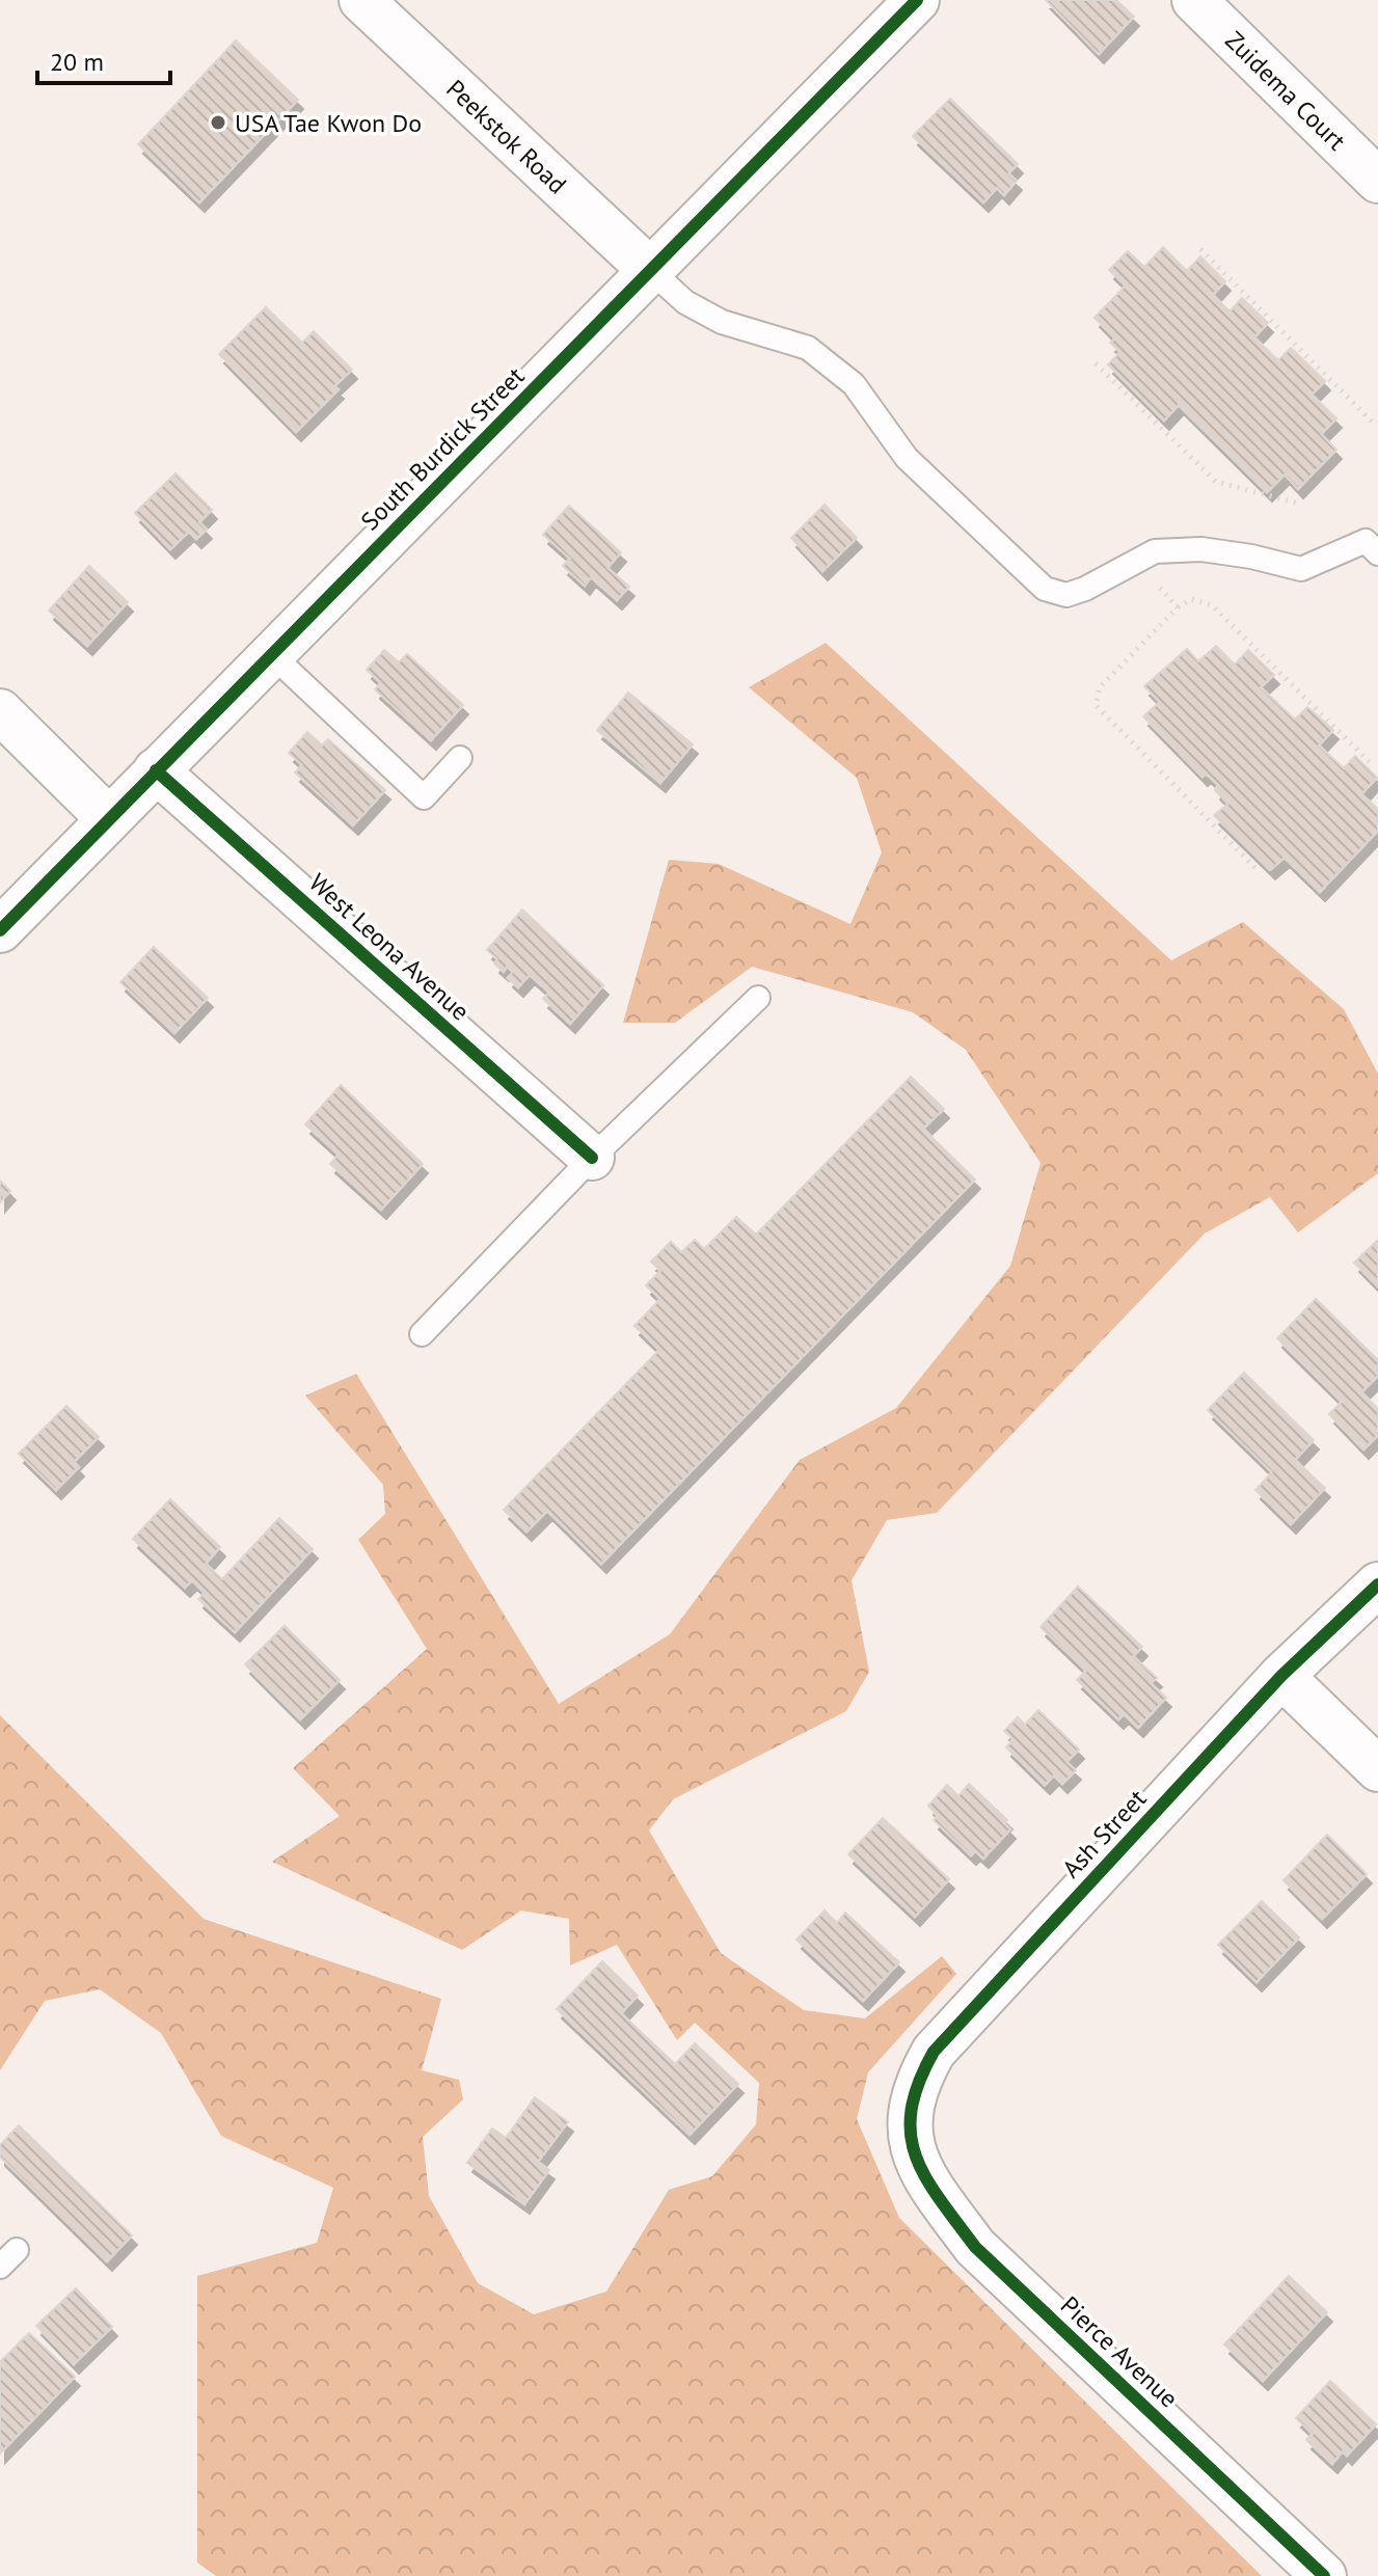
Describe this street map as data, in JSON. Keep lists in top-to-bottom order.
{
  "streets": {
    "street": [
      "Zuidema Court",
      "Peekstok Road",
      "South Burdick Street",
      "West Leona Avenue",
      "Ash Street",
      "Pierce Avenue"
    ]
  },
  "crossings": [
    ["Peekstok Road", "South Burdick Street"],
    ["South Burdick Street", "West Leona Avenue"],
    ["Ash Street", "Pierce Avenue"]
  ],
  "places": ["USA Tae Kwon Do"],
  "scale_bar": "20 m"
}
